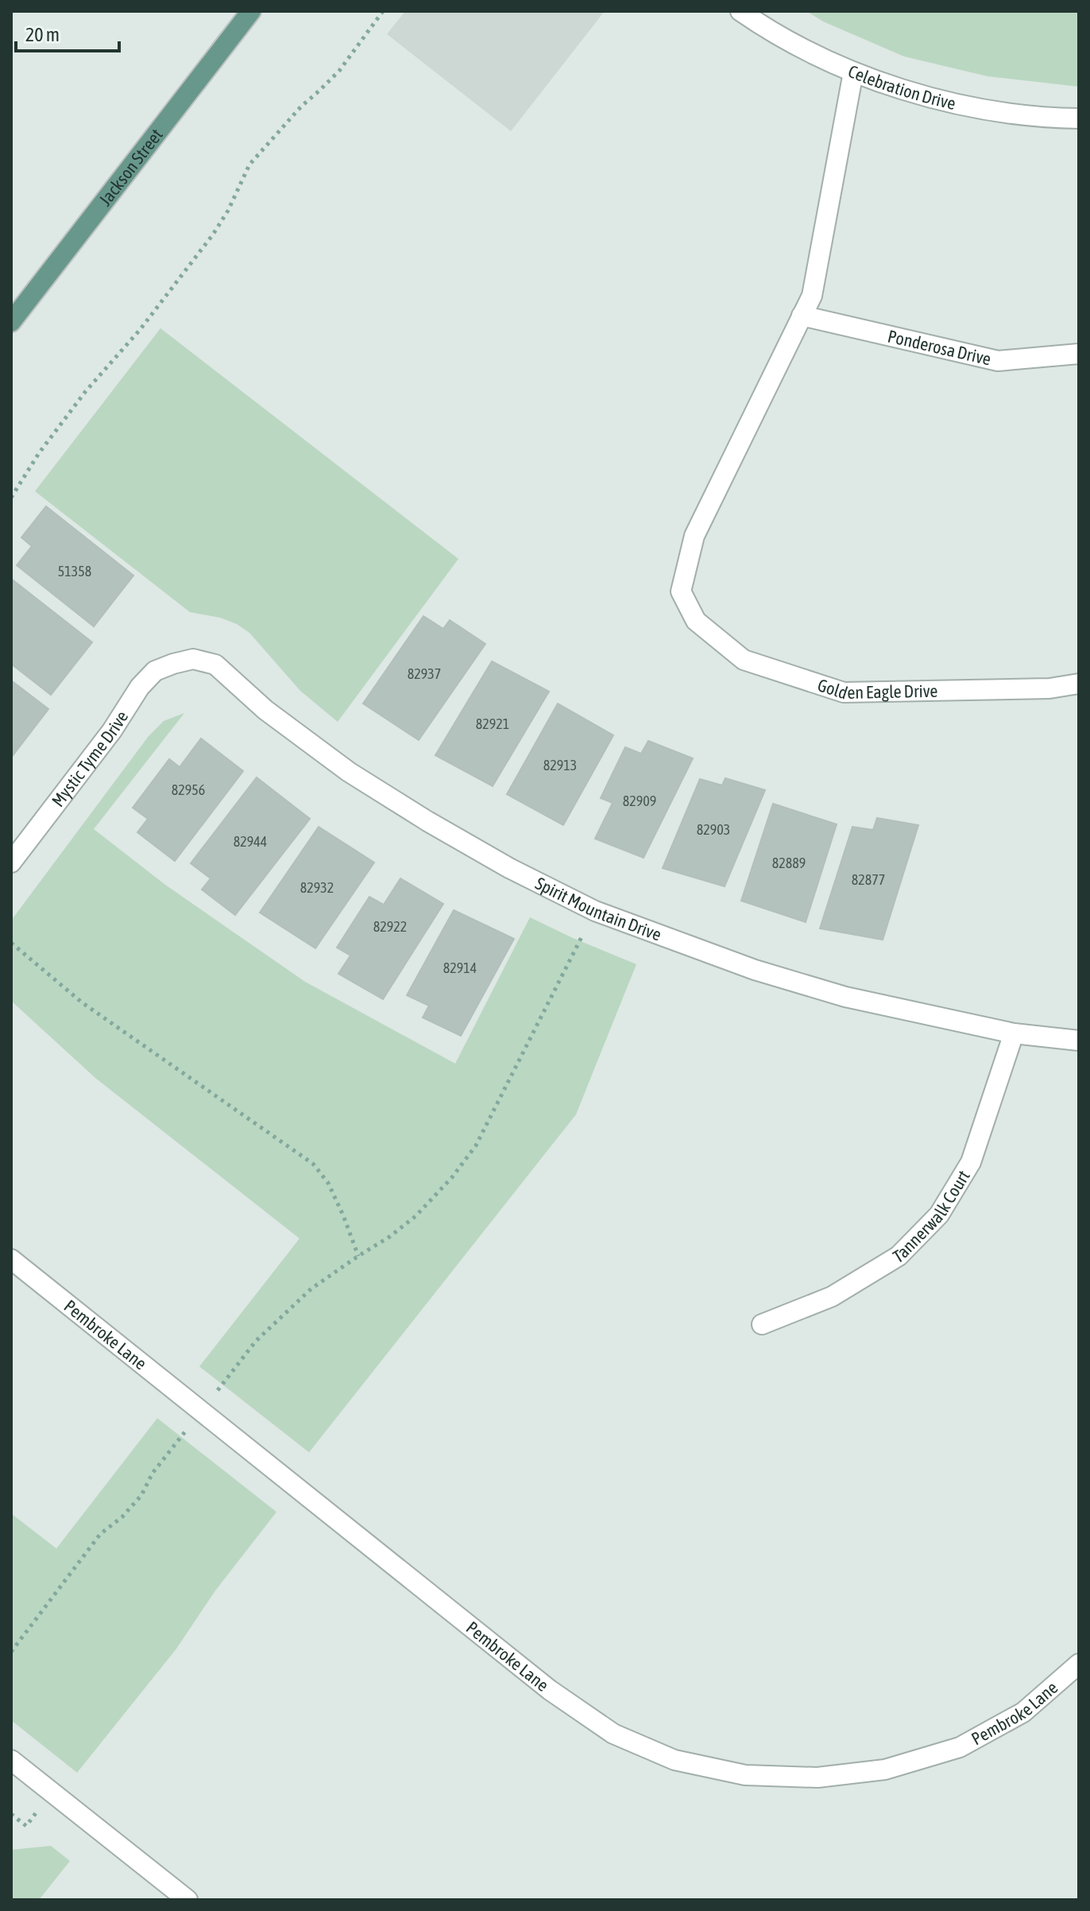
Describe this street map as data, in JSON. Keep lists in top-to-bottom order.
{
  "streets": {
    "main road": ["Jackson Street"],
    "street": [
      "Celebration Drive",
      "Ponderosa Drive",
      "Golden Eagle Drive",
      "Mystic Tyme Drive",
      "Spirit Mountain Drive",
      "Tannerwalk Court",
      "Pembroke Lane"
    ]
  },
  "crossings": [
    ["Ponderosa Drive", "Golden Eagle Drive"],
    ["Mystic Tyme Drive", "Spirit Mountain Drive"],
    ["Spirit Mountain Drive", "Tannerwalk Court"]
  ],
  "house_numbers": [
    "51358",
    "82937",
    "82921",
    "82913",
    "82956",
    "82909",
    "82903",
    "82944",
    "82889",
    "82877",
    "82932",
    "82922",
    "82914"
  ],
  "scale_bar": "20 m"
}
